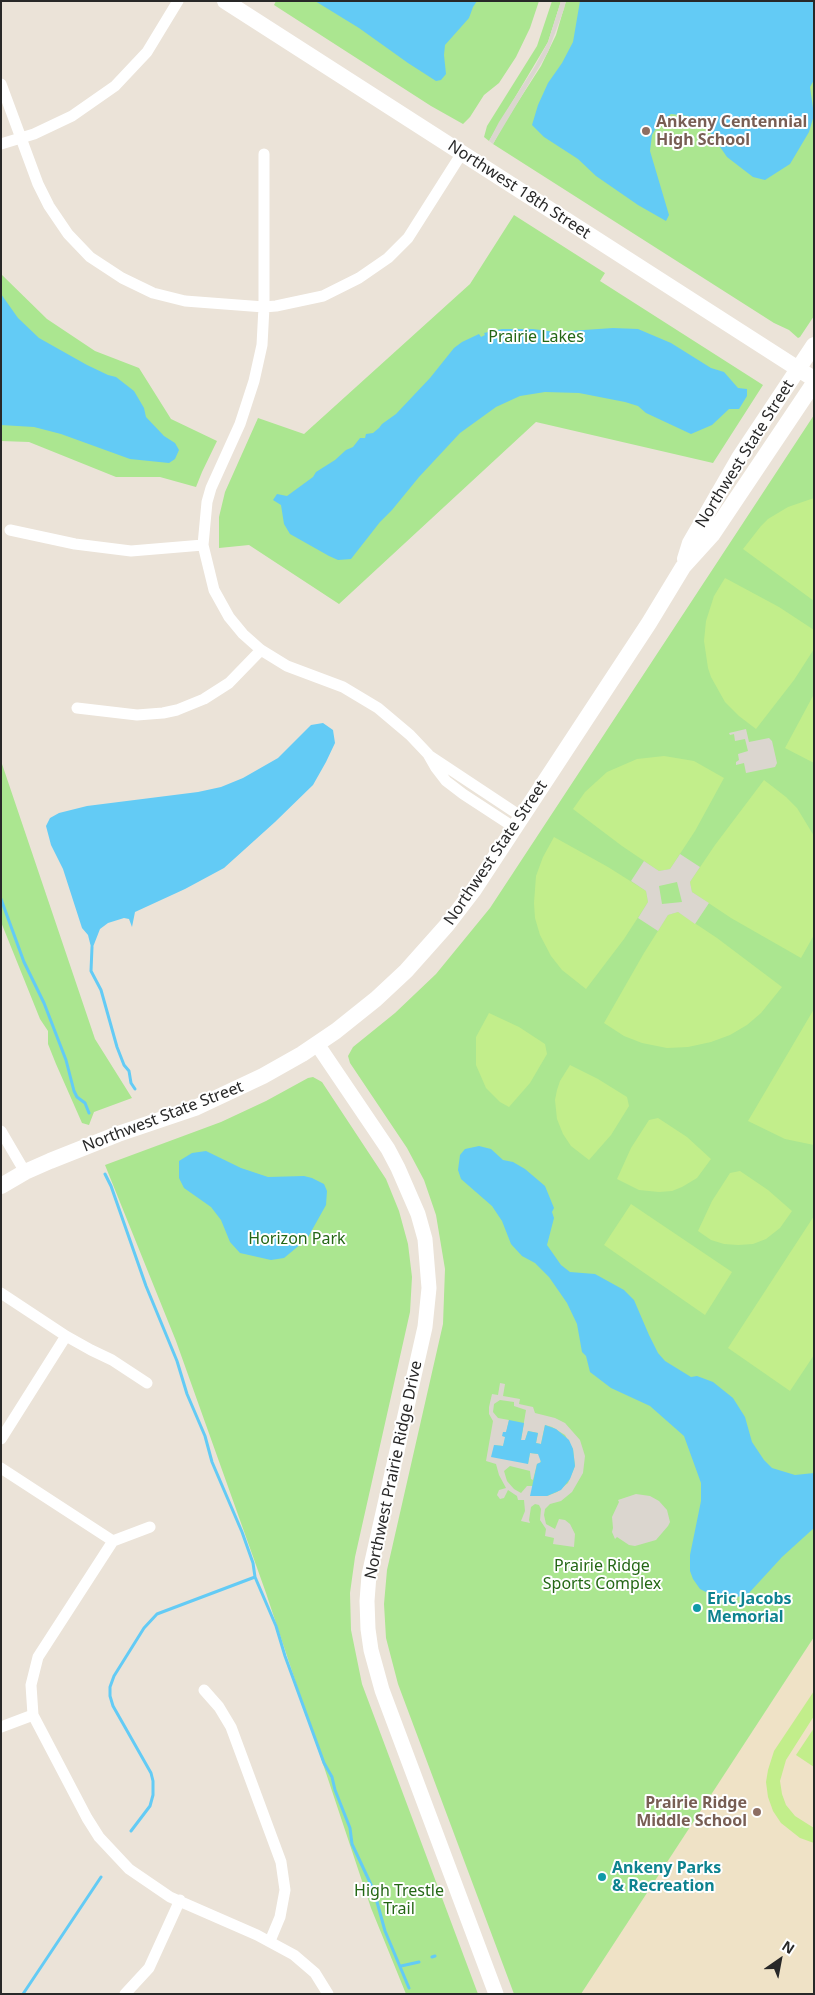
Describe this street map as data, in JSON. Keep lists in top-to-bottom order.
{
  "streets": {
    "main road": ["Northwest 18th Street", "Northwest State Street"],
    "street": ["Northwest Prairie Ridge Drive"]
  },
  "crossings": [
    ["Northwest 18th Street", "Northwest State Street"],
    ["Northwest State Street", "Northwest Prairie Ridge Drive"]
  ],
  "parks": [
    "Prairie Lakes",
    "Horizon Park",
    "Prairie Ridge Sports Complex",
    "High Trestle Trail"
  ],
  "places": [
    "Ankeny Centennial High School",
    "Eric Jacobs Memorial",
    "Prairie Ridge Middle School",
    "Ankeny Parks & Recreation"
  ],
  "north": "top right"
}
